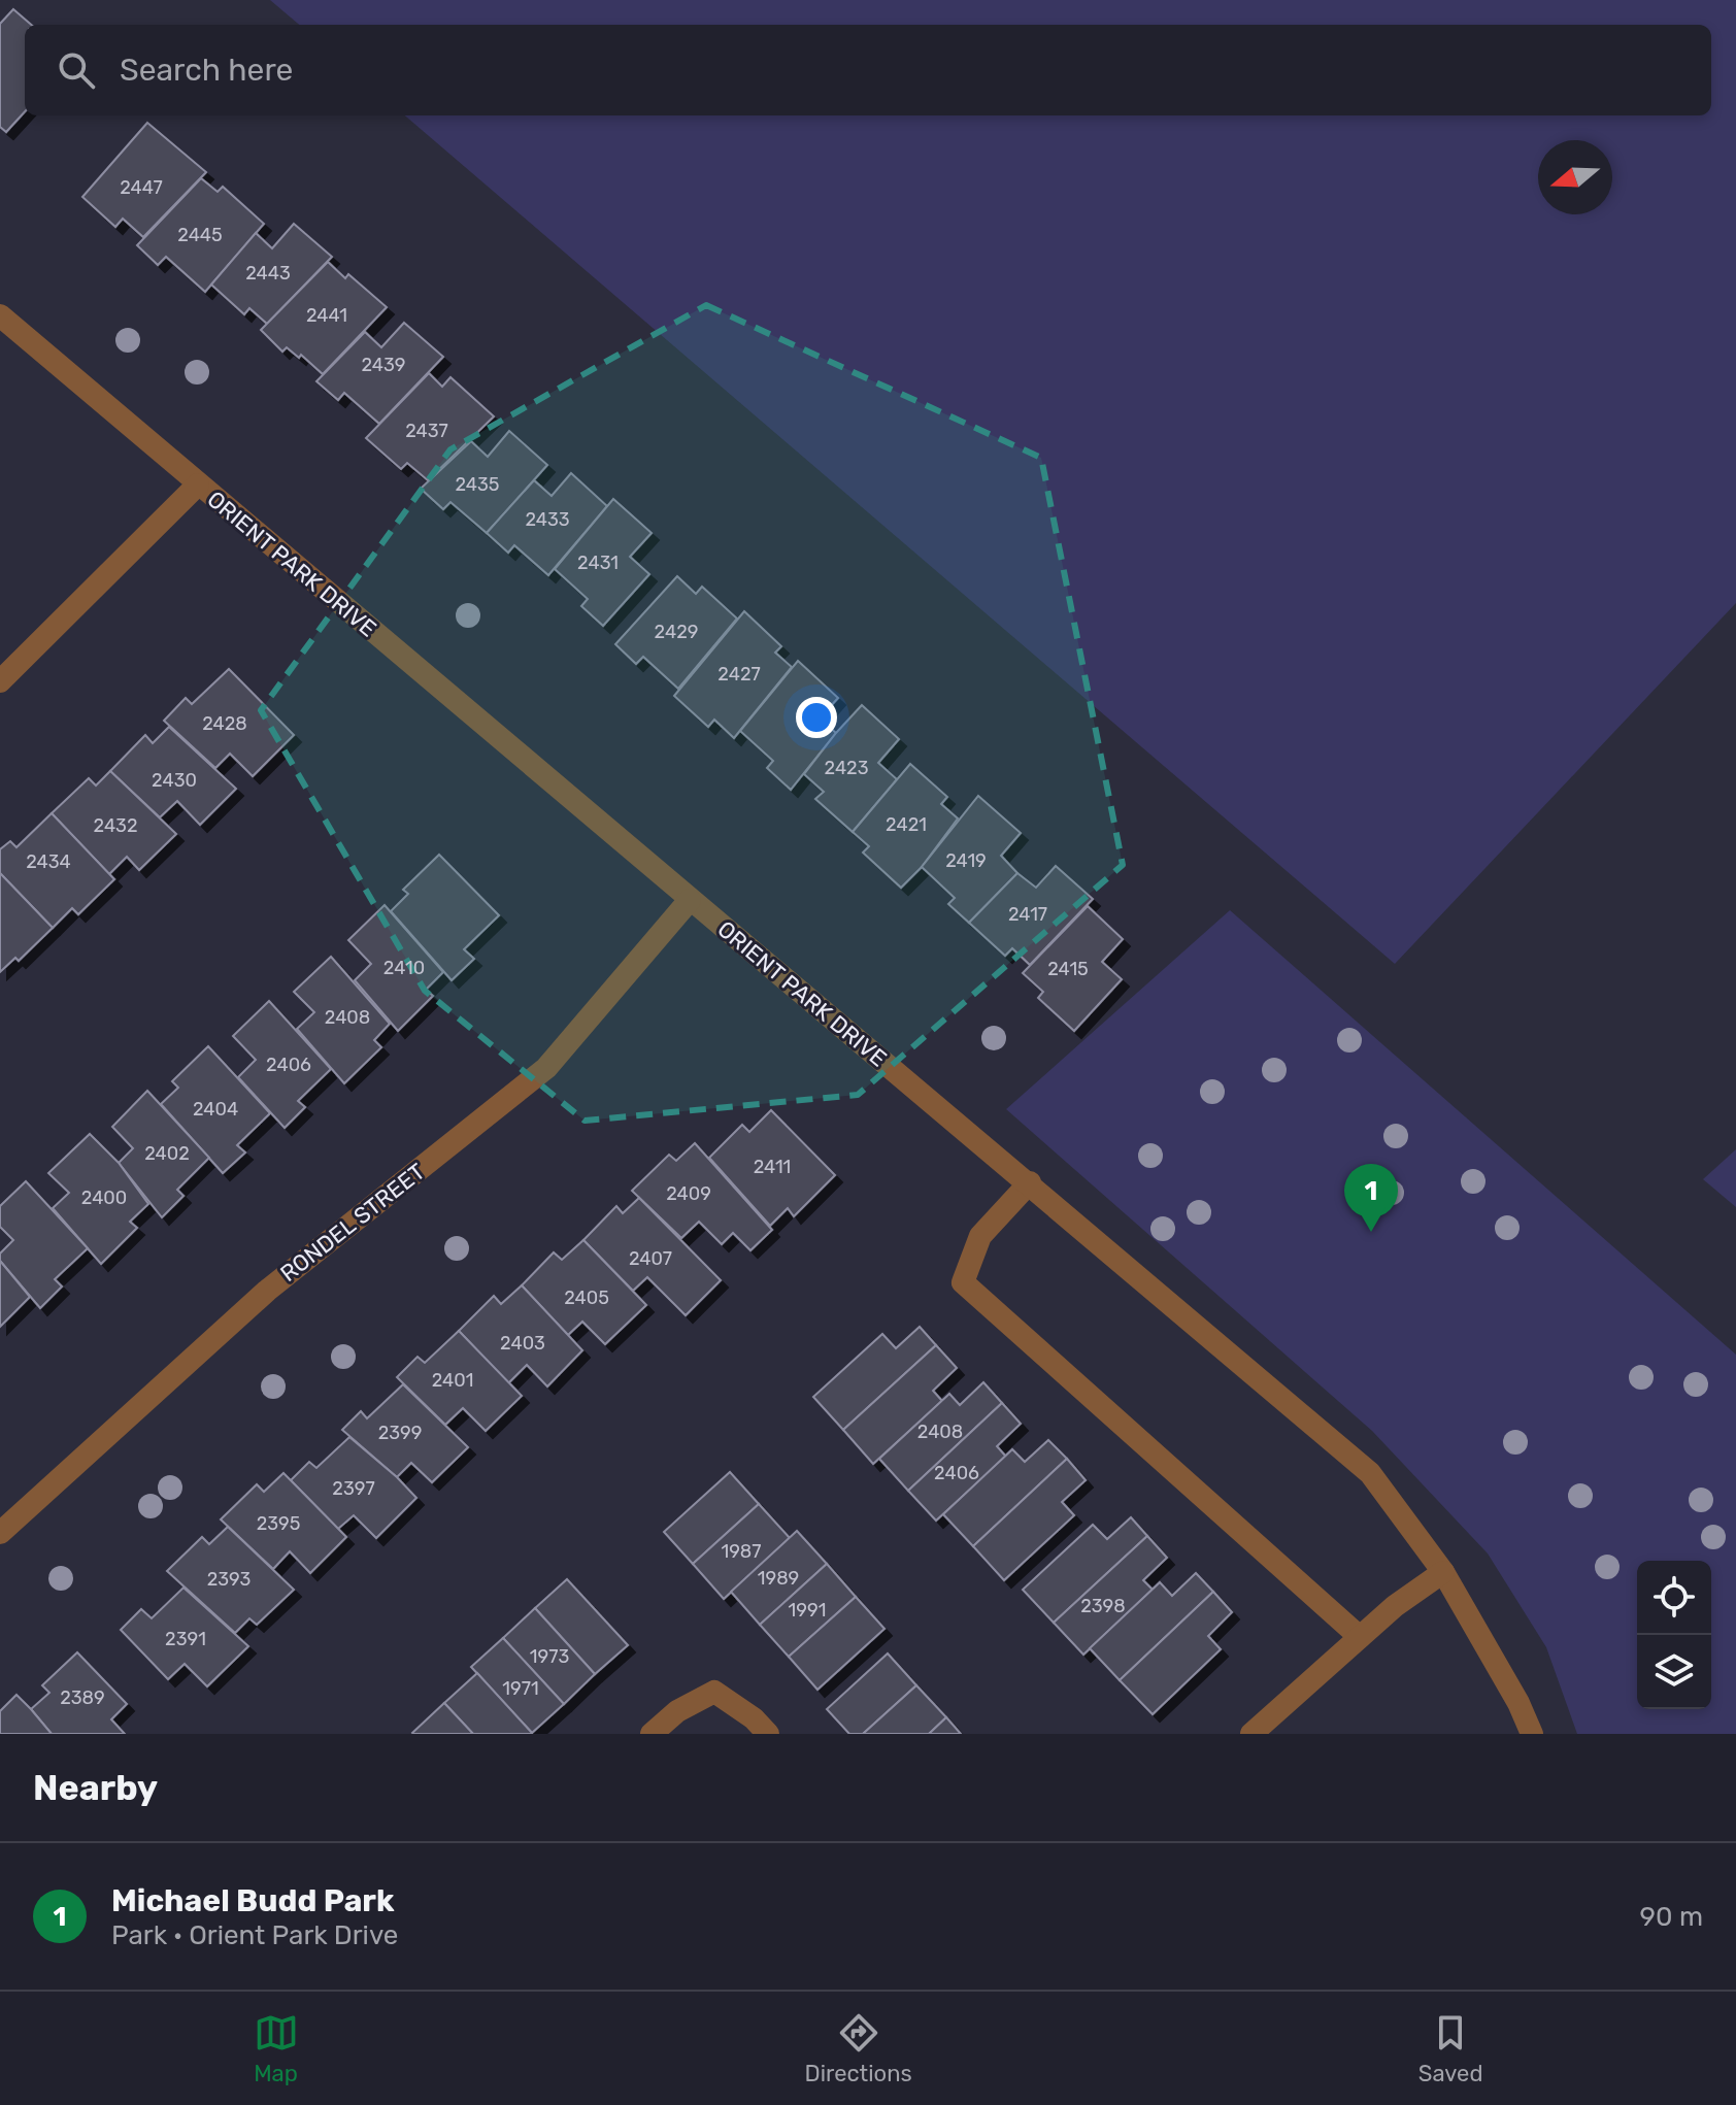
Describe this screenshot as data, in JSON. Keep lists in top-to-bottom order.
{
  "streets": {
    "street": ["ORIENT PARK DRIVE", "RONDEL STREET"]
  },
  "crossings": [
    ["ORIENT PARK DRIVE", "RONDEL STREET"]
  ],
  "house_numbers": [
    "2447",
    "2445",
    "2443",
    "2441",
    "2439",
    "2437",
    "2435",
    "2433",
    "2431",
    "2429",
    "2427",
    "2428",
    "2423",
    "2430",
    "2421",
    "2432",
    "2419",
    "2434",
    "2417",
    "2410",
    "2415",
    "2408",
    "2406",
    "2404",
    "2402",
    "2411",
    "2409",
    "2400",
    "2407",
    "2405",
    "2403",
    "2401",
    "2408",
    "2399",
    "2406",
    "2397",
    "2395",
    "1987",
    "1989",
    "2393",
    "2398",
    "1991",
    "2391",
    "1973",
    "1971",
    "2389"
  ],
  "north": "left",
  "page": {
    "search": "Search here",
    "pins": "1",
    "heading": "Nearby",
    "list": [
      {
        "mark": "1",
        "name": "Michael Budd Park",
        "note": "Park · Orient Park Drive",
        "value": "90 m"
      }
    ],
    "nav": ["Map", "Directions", "Saved"]
  }
}
